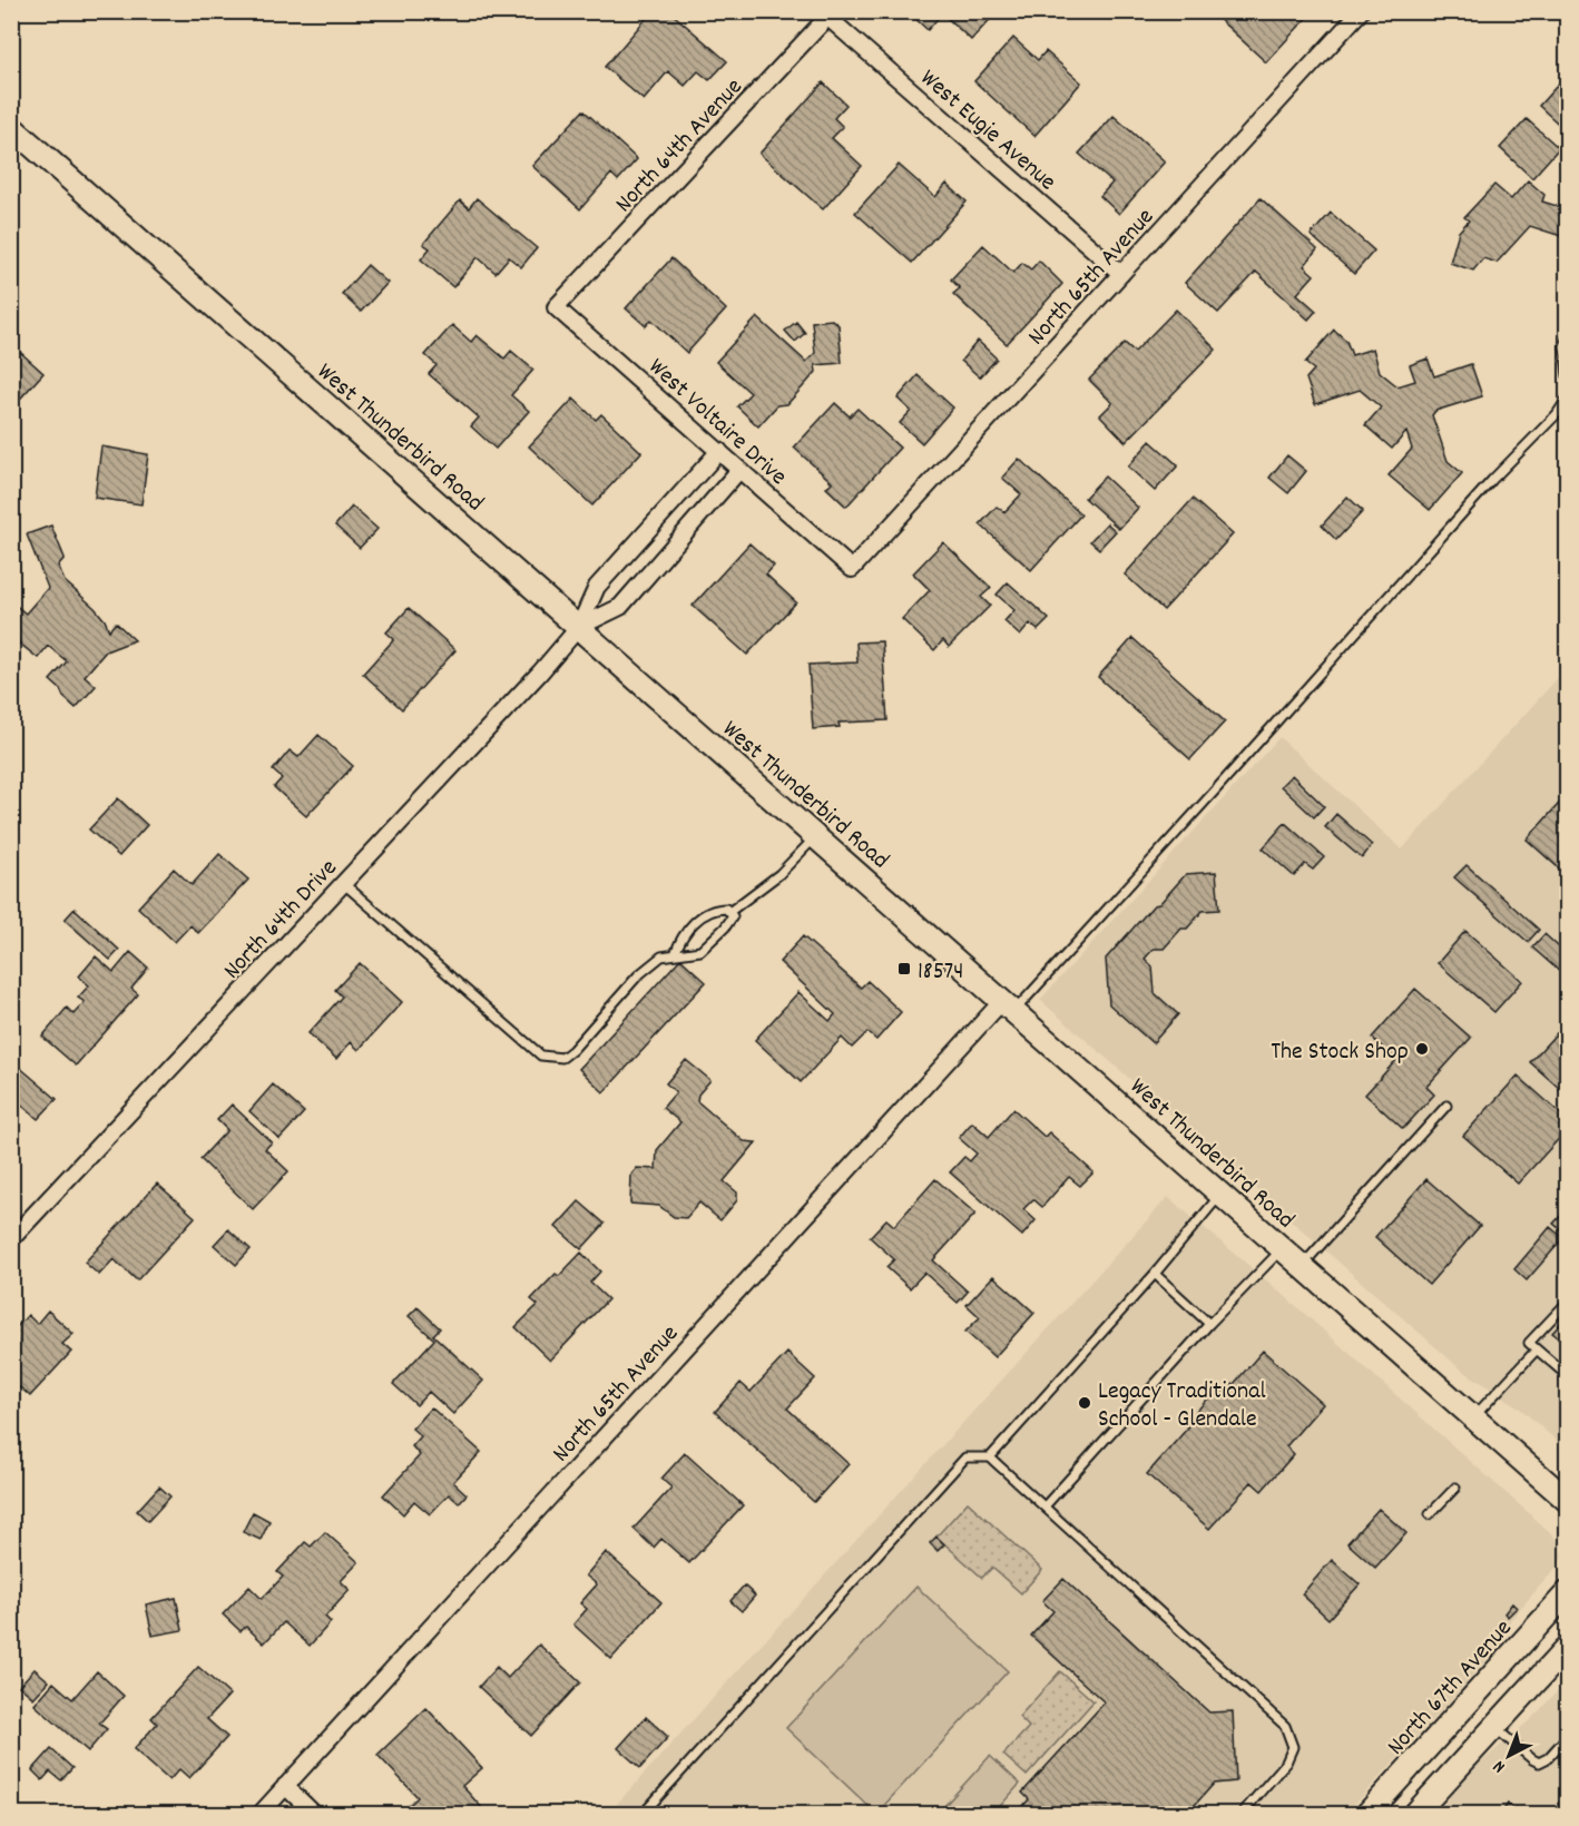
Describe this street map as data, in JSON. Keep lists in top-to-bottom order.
{
  "streets": {
    "main road": ["West Thunderbird Road", "North 67th Avenue"],
    "street": [
      "West Eugie Avenue",
      "North 64th Avenue",
      "North 65th Avenue",
      "West Voltaire Drive",
      "North 64th Drive"
    ]
  },
  "crossings": [
    ["West Eugie Avenue", "North 64th Avenue"],
    ["West Eugie Avenue", "North 65th Avenue"],
    ["North 64th Avenue", "West Voltaire Drive"],
    ["North 65th Avenue", "West Voltaire Drive"],
    ["North 65th Avenue", "West Thunderbird Road"],
    ["West Voltaire Drive", "North 64th Drive"],
    ["West Thunderbird Road", "North 64th Drive"]
  ],
  "places": {
    "transit": ["18574"],
    "other": ["The Stock Shop", "Legacy Traditional School - Glendale"]
  },
  "north": "bottom left"
}
